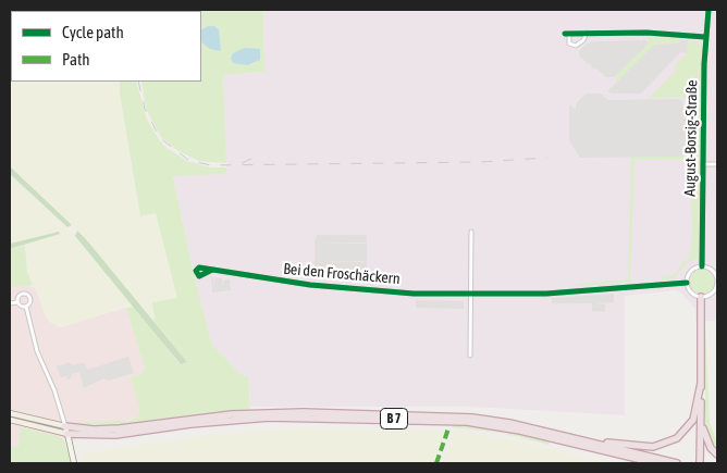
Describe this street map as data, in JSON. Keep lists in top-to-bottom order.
{
  "streets": {
    "highway": ["B 7"],
    "street": ["August-Borsig-Straße", "Bei den Froschäckern"]
  },
  "crossings": [
    ["August-Borsig-Straße", "Bei den Froschäckern"]
  ],
  "legend": ["Cycle path", "Path"]
}
